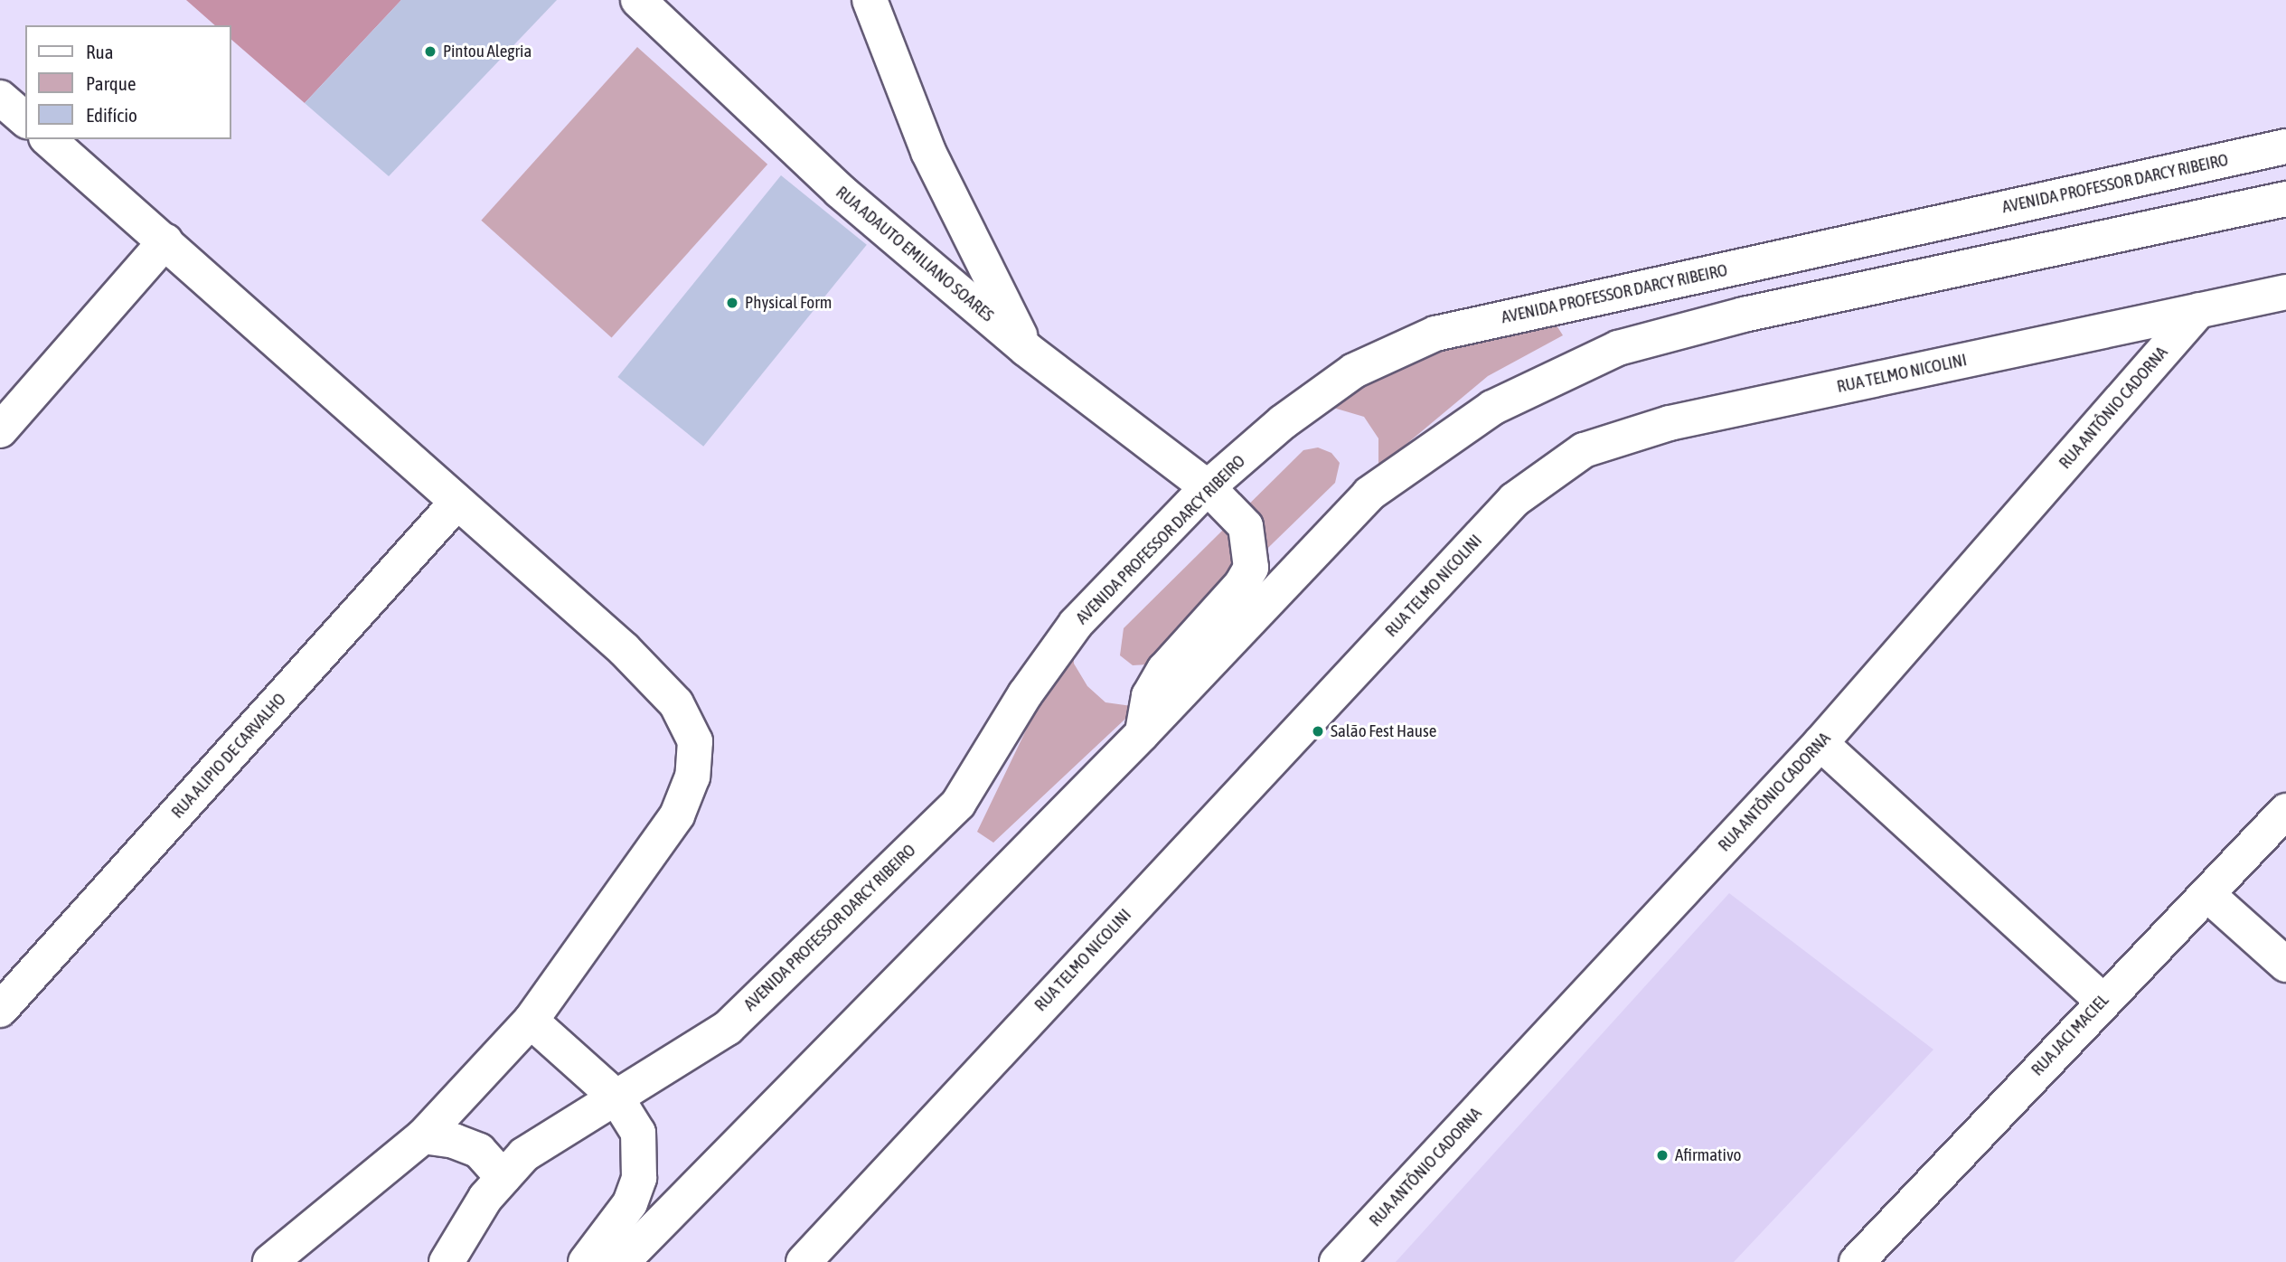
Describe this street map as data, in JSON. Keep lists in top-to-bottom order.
{
  "streets": {
    "street": [
      "AVENIDA PROFESSOR DARCY RIBEIRO",
      "RUA ADAUTO EMILIANO SOARES",
      "RUA TELMO NICOLINI",
      "RUA ANTÔNIO CADORNA",
      "RUA ALIPIO DE CARVALHO",
      "RUA JACI MACIEL"
    ]
  },
  "crossings": [
    ["AVENIDA PROFESSOR DARCY RIBEIRO", "RUA ADAUTO EMILIANO SOARES"],
    ["RUA TELMO NICOLINI", "RUA ANTÔNIO CADORNA"]
  ],
  "places": [
    "Pintou Alegria",
    "Physical Form",
    "Salão Fest Hause",
    "Afirmativo"
  ],
  "legend": ["Rua", "Parque", "Edifício"]
}
